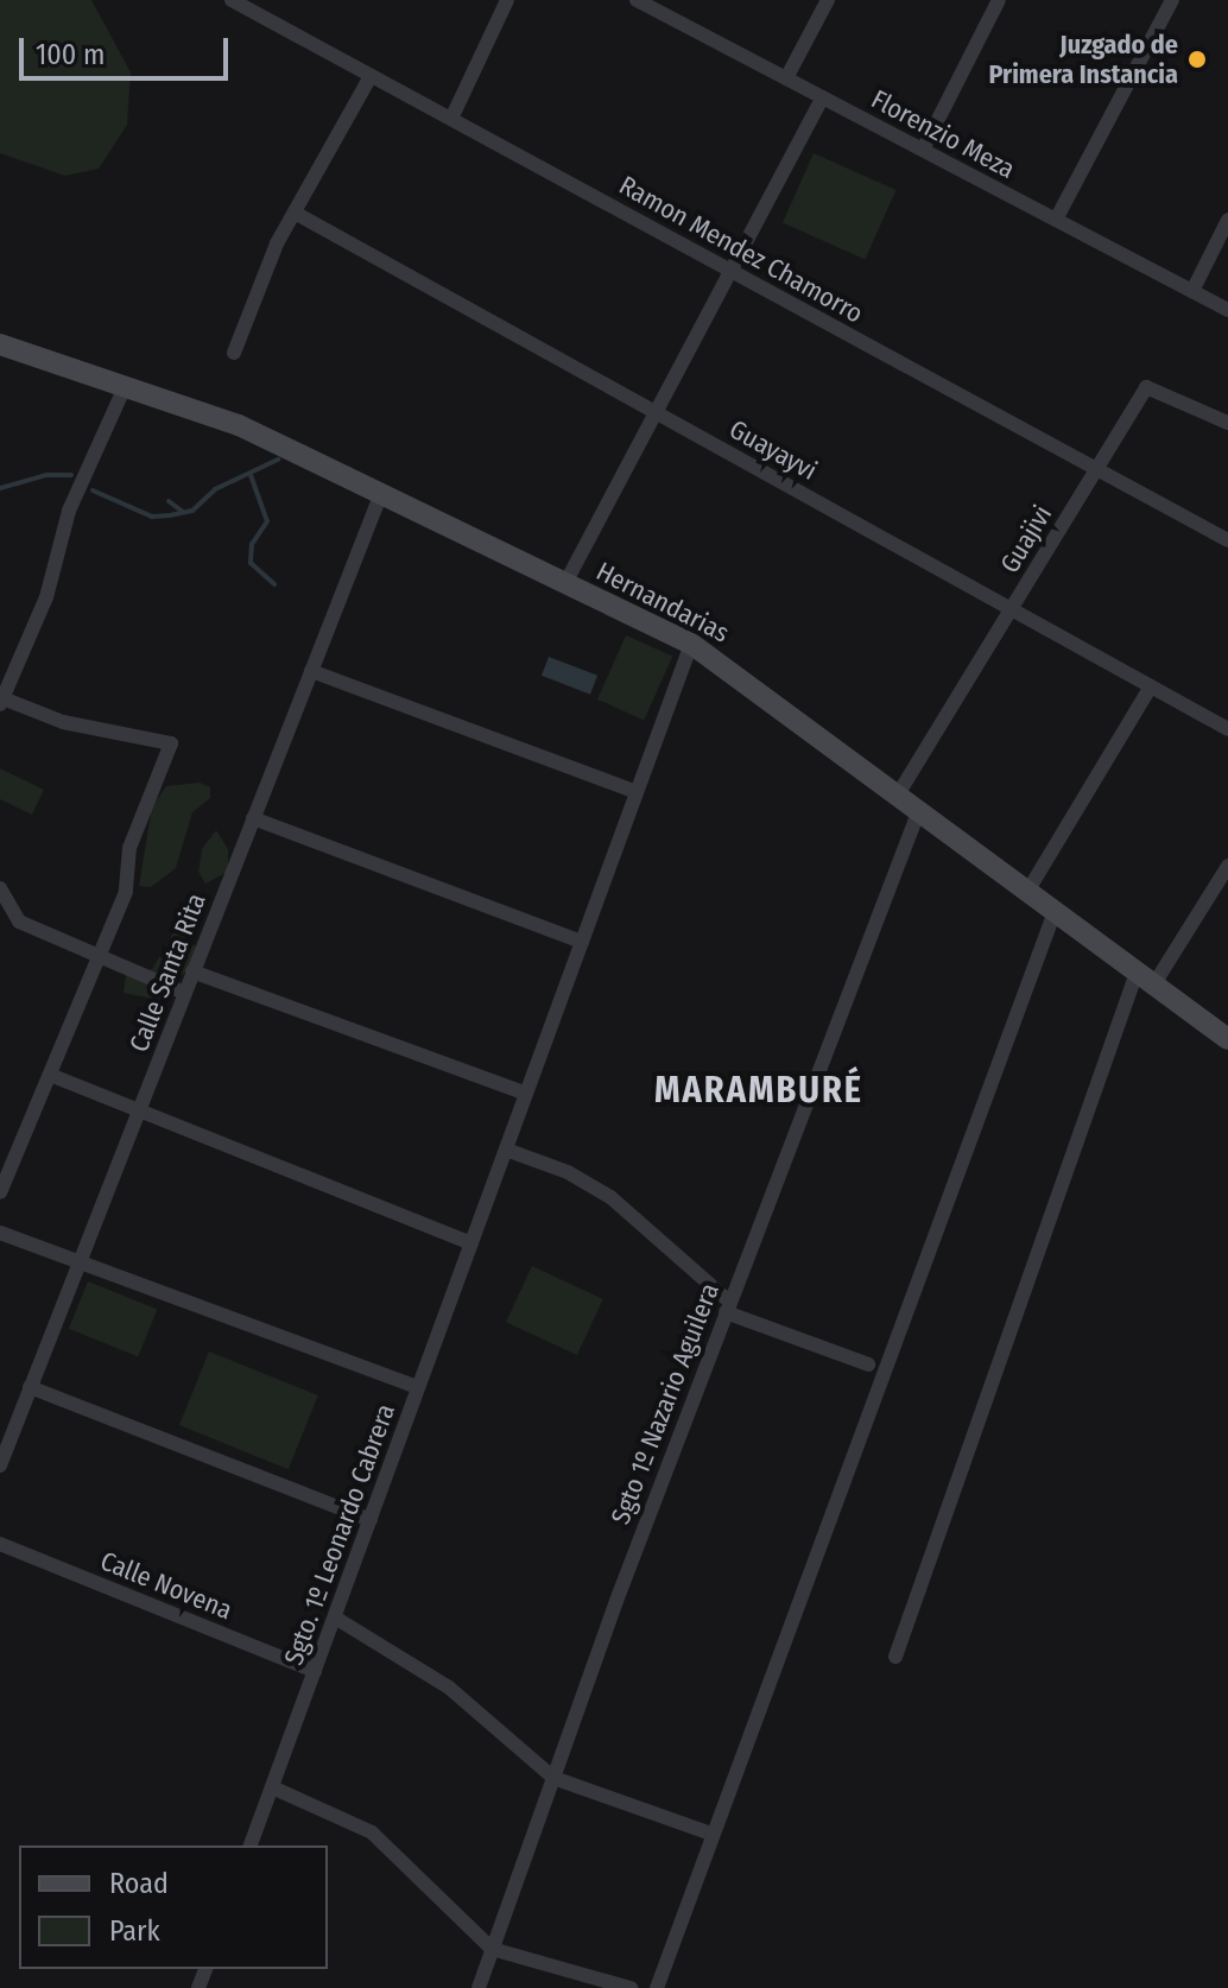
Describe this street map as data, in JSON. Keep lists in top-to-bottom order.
{
  "streets": {
    "street": [
      "Florenzio Meza",
      "Ramon Mendez Chamorro",
      "Guayayvi",
      "Guajivi",
      "Hernandarias",
      "Calle Santa Rita",
      "Sgto 1º Nazario Aguilera",
      "Sgto. 1º Leonardo Cabrera",
      "Calle Novena"
    ]
  },
  "crossings": [
    ["Ramon Mendez Chamorro", "Guajivi"],
    ["Guayayvi", "Guajivi"],
    ["Guajivi", "Hernandarias"],
    ["Hernandarias", "Calle Santa Rita"],
    ["Hernandarias", "Sgto 1º Nazario Aguilera"],
    ["Hernandarias", "Sgto. 1º Leonardo Cabrera"],
    ["Sgto. 1º Leonardo Cabrera", "Calle Novena"]
  ],
  "districts": ["MARAMBURÉ"],
  "places": ["Juzgado de Primera Instancia"],
  "legend": ["Road", "Park"],
  "scale_bar": "100 m"
}
